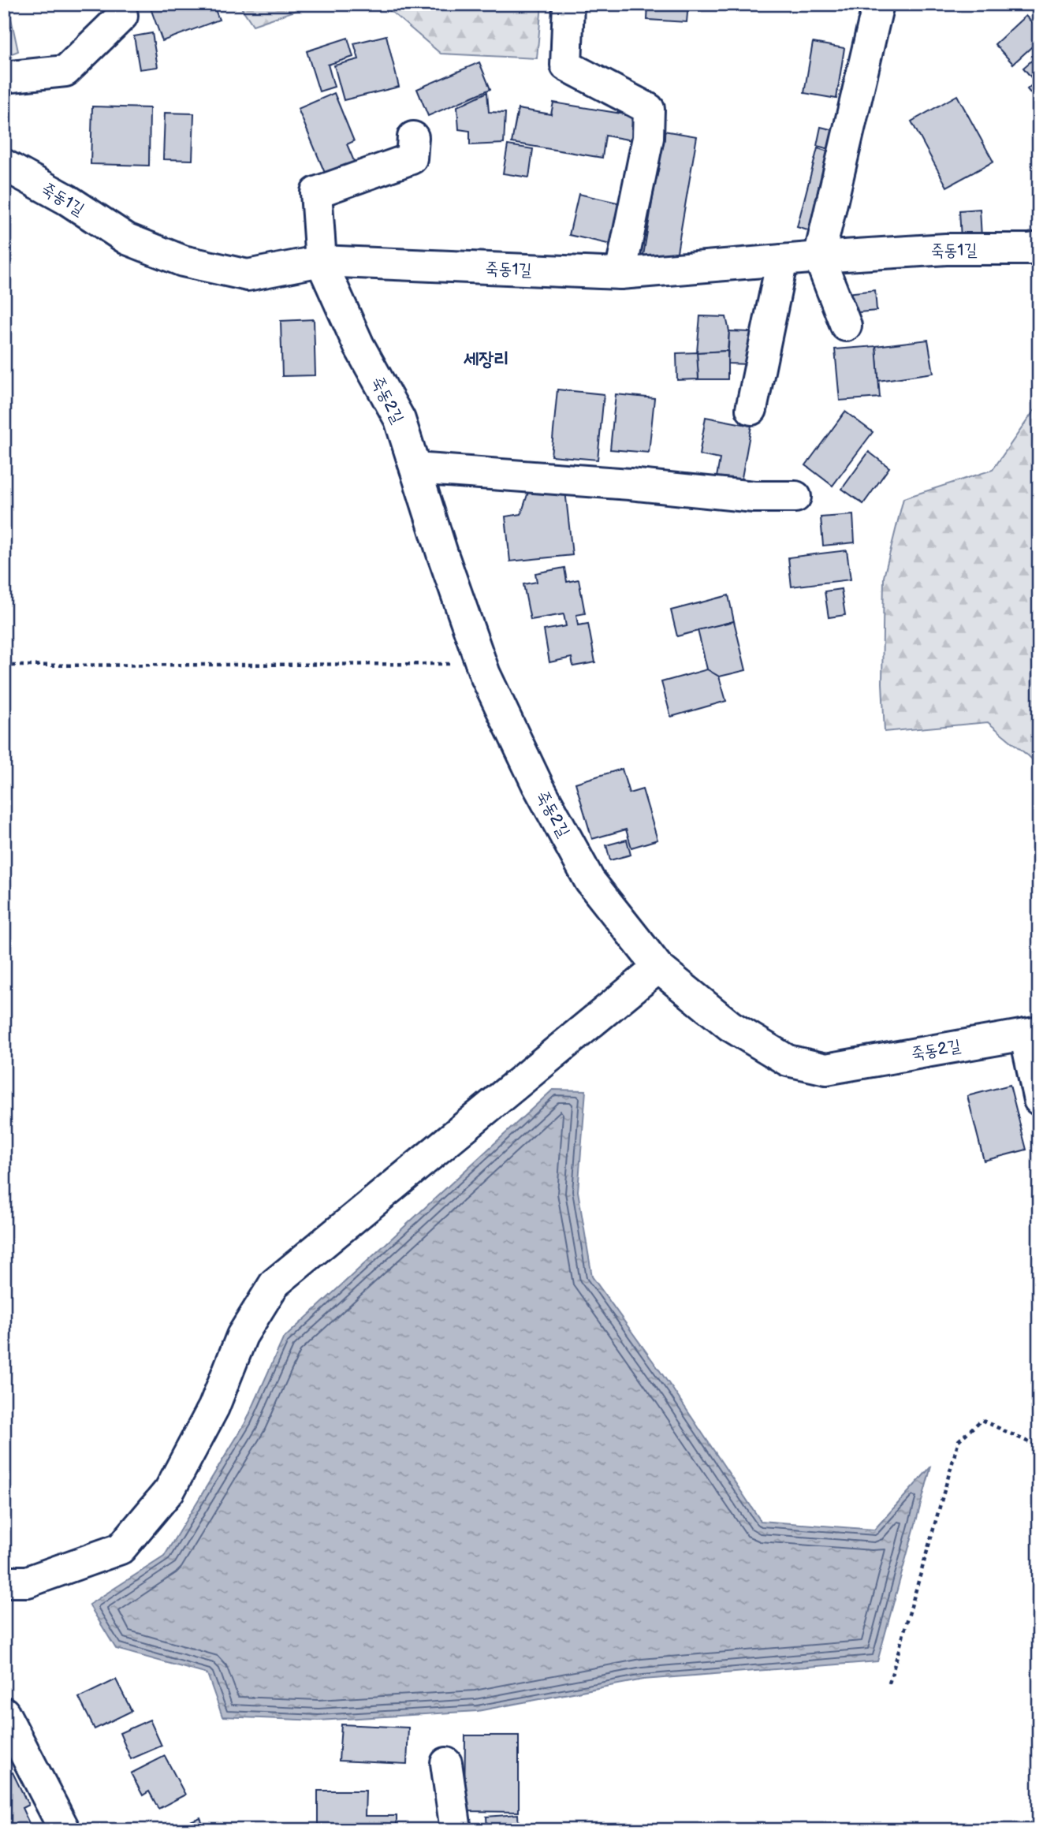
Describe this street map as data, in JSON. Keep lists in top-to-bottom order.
{
  "streets": {
    "street": ["죽동1길", "죽동2길"]
  },
  "crossings": [
    ["죽동1길", "죽동2길"]
  ],
  "districts": ["세장리"]
}
